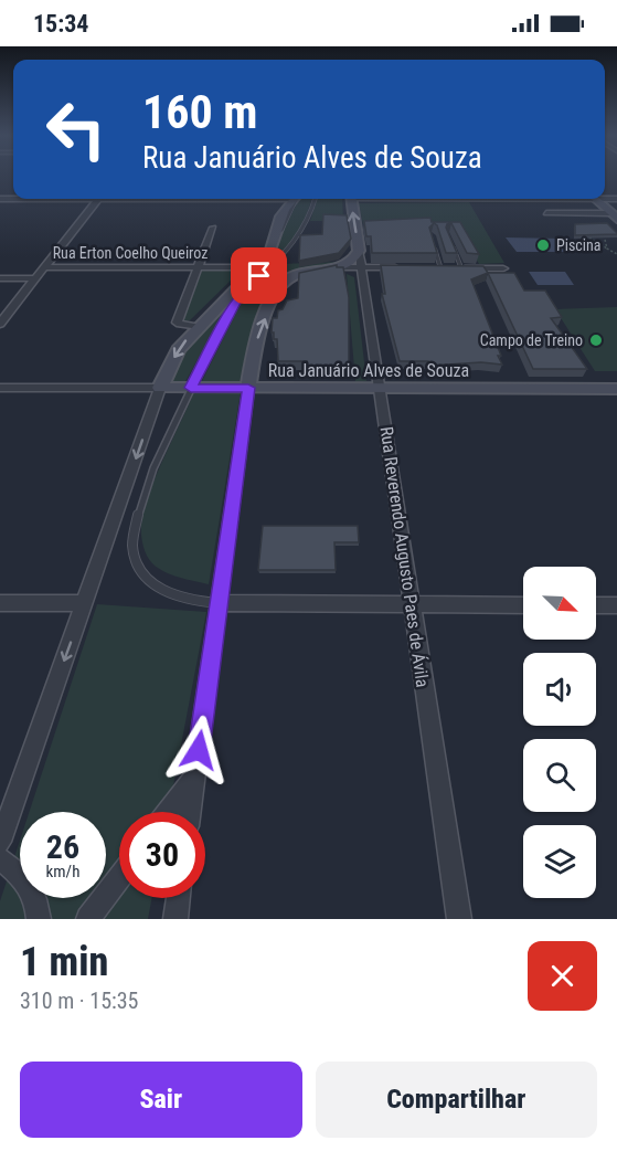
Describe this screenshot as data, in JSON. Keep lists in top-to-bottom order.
{
  "streets": {
    "main road": ["Rua Januário Alves de Souza", "Rua Reverendo Augusto Paes de Ávila"],
    "street": ["Rua Erton Coelho Queiroz"]
  },
  "crossings": [
    ["Rua Januário Alves de Souza", "Rua Reverendo Augusto Paes de Ávila"]
  ],
  "places": ["Piscina", "Campo de Treino"],
  "north": "bottom right",
  "page": {
    "status": "15:34",
    "turn": ["160 m", "Rua Januário Alves de Souza"],
    "speed": "26 km/h",
    "limit": "30",
    "heading": ["1 min", "310 m · 15:35"],
    "buttons": ["Sair", "Compartilhar"]
  }
}
